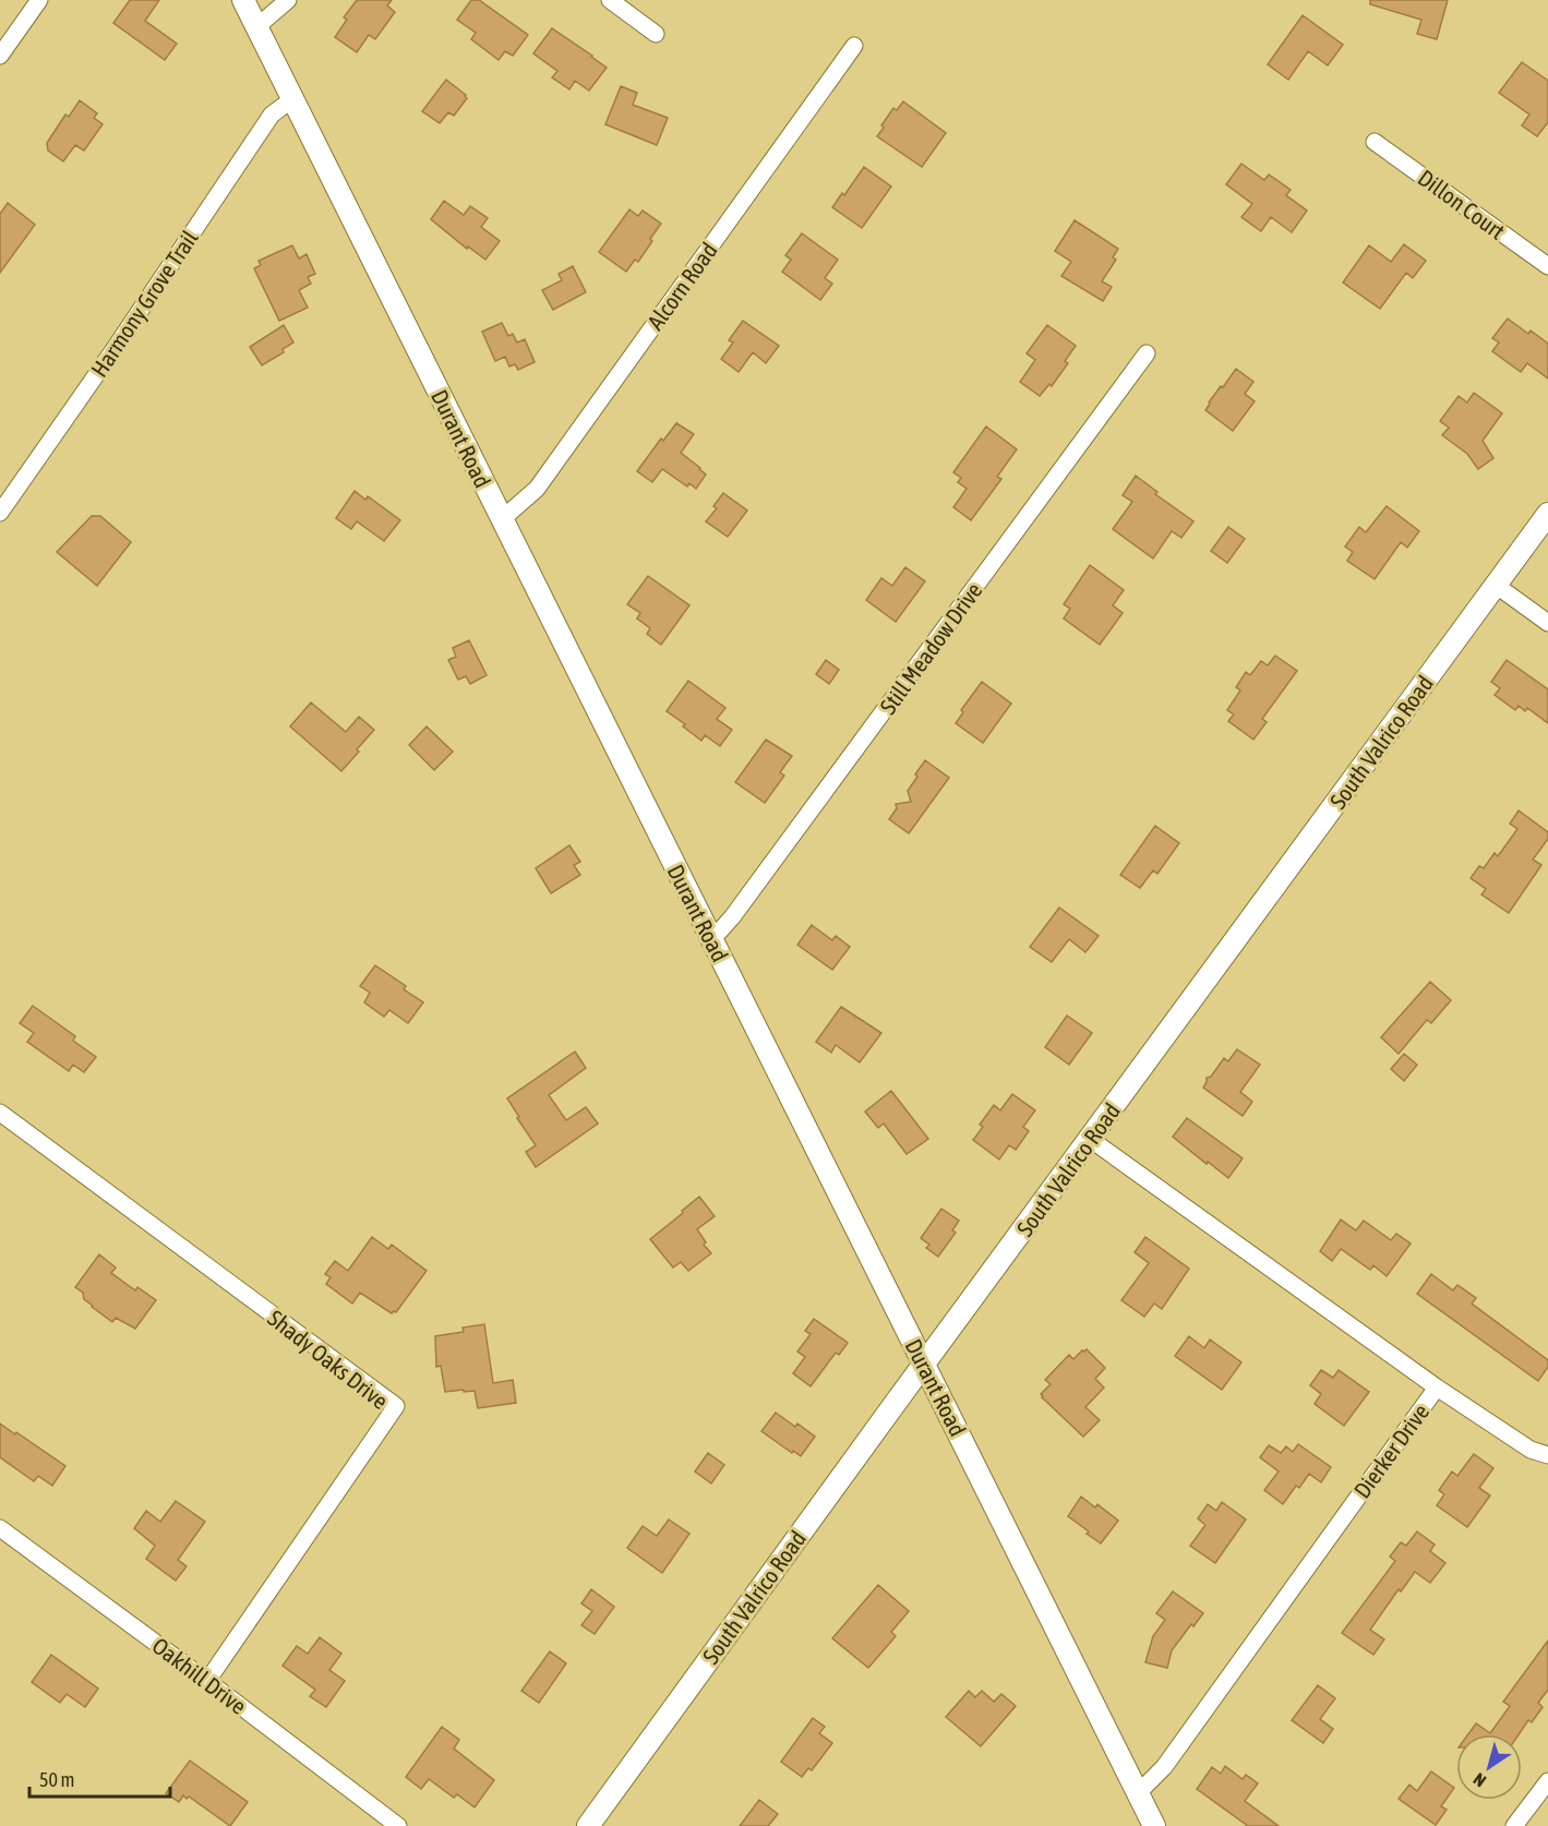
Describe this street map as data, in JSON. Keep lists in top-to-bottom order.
{
  "streets": {
    "street": [
      "Dillon Court",
      "Alcorn Road",
      "Harmony Grove Trail",
      "Durant Road",
      "Still Meadow Drive",
      "South Valrico Road",
      "Shady Oaks Drive",
      "Dierker Drive",
      "Oakhill Drive"
    ]
  },
  "crossings": [
    ["Alcorn Road", "Durant Road"],
    ["Harmony Grove Trail", "Durant Road"],
    ["Durant Road", "Still Meadow Drive"],
    ["Durant Road", "South Valrico Road"],
    ["Durant Road", "Dierker Drive"],
    ["South Valrico Road", "Dierker Drive"],
    ["Shady Oaks Drive", "Oakhill Drive"]
  ],
  "scale_bar": "50 m",
  "north": "bottom left"
}
